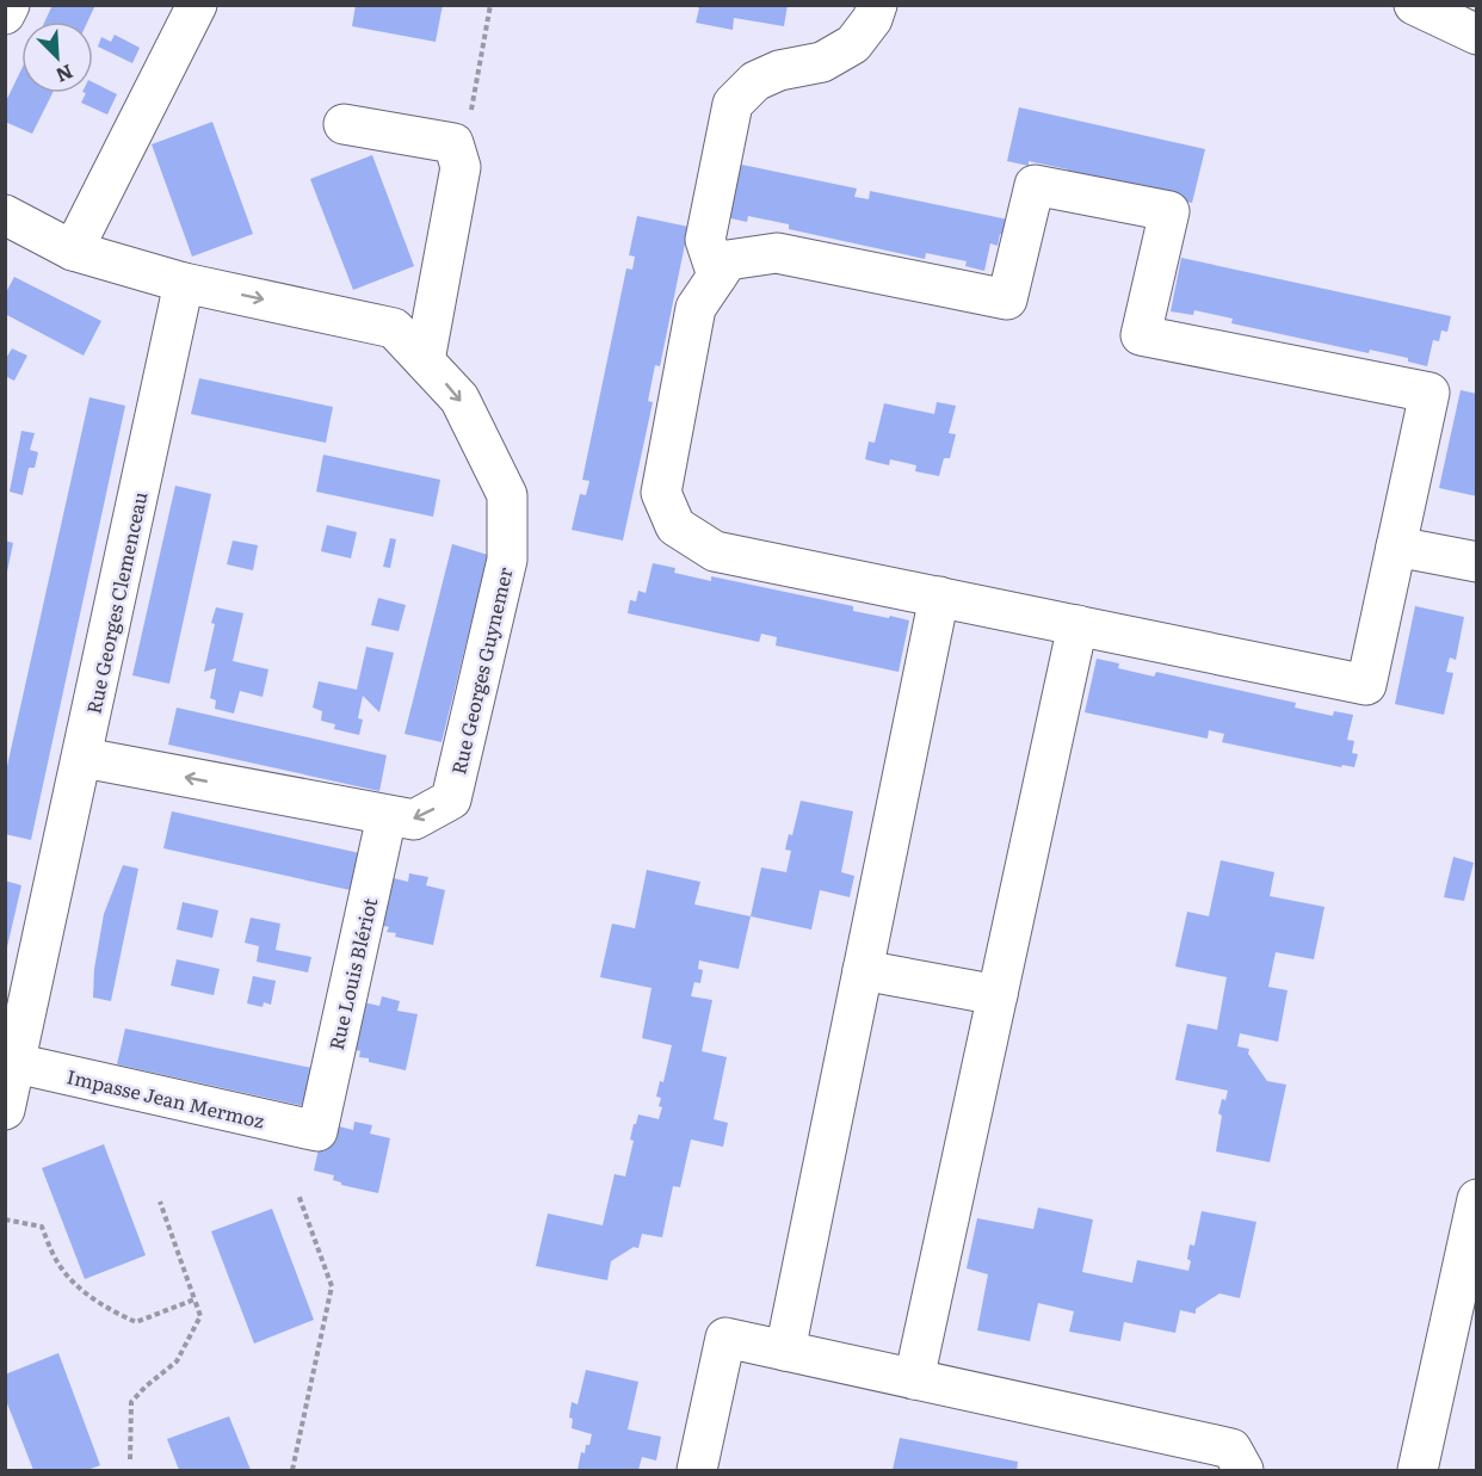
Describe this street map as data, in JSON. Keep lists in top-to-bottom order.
{
  "streets": {
    "street": [
      "Rue Georges Clemenceau",
      "Rue Georges Guynemer",
      "Rue Louis Blériot",
      "Impasse Jean Mermoz"
    ]
  },
  "crossings": [
    ["Rue Georges Clemenceau", "Rue Georges Guynemer"],
    ["Rue Georges Clemenceau", "Impasse Jean Mermoz"],
    ["Rue Georges Guynemer", "Rue Louis Blériot"],
    ["Rue Louis Blériot", "Impasse Jean Mermoz"]
  ],
  "north": "bottom right"
}
